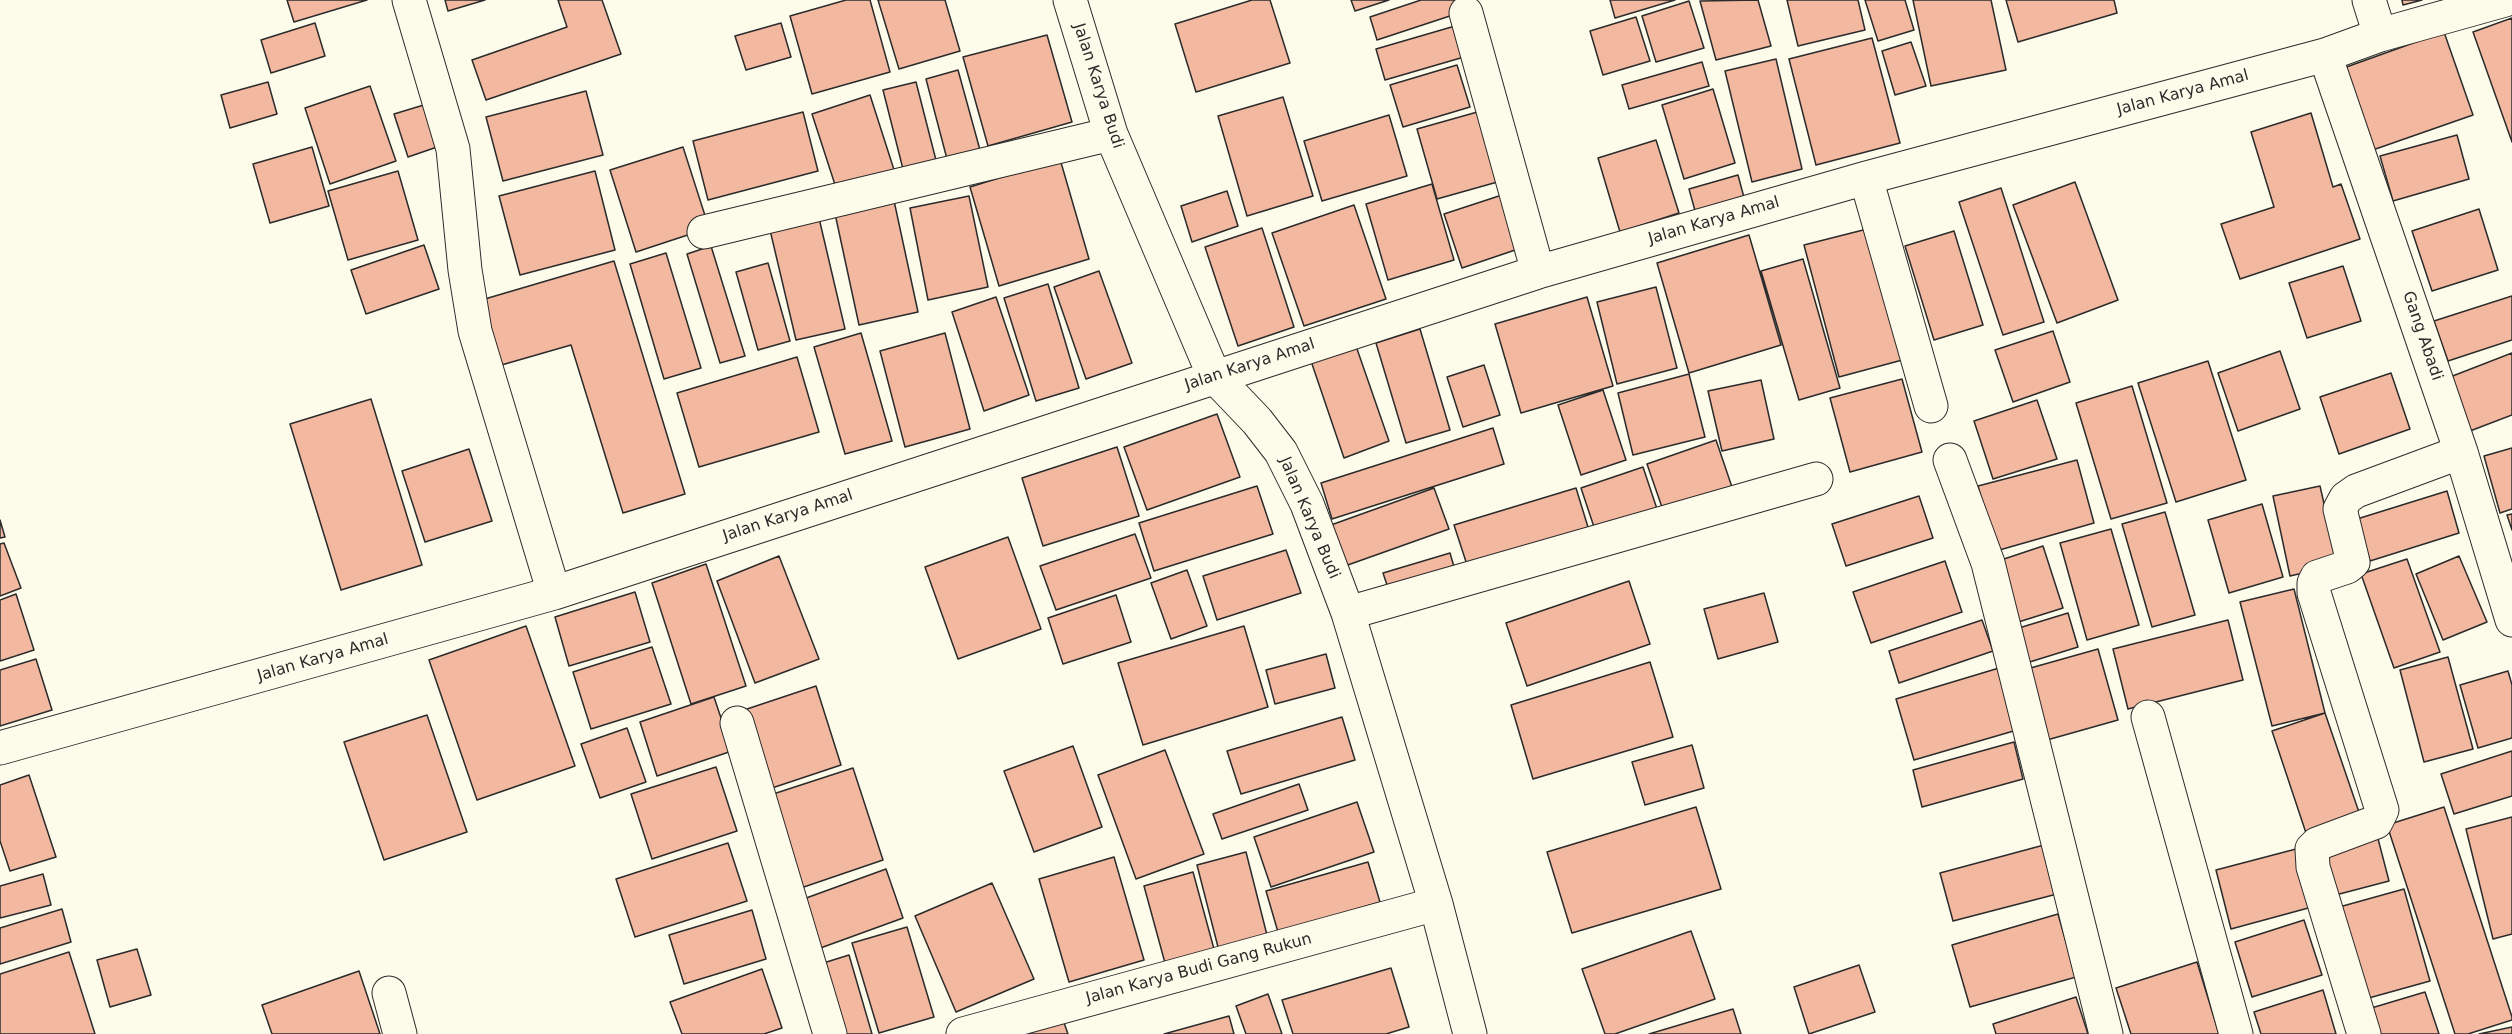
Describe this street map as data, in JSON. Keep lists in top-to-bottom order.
{
  "streets": {
    "street": [
      "Jalan Karya Budi",
      "Jalan Karya Amal",
      "Gang Abadi",
      "Jalan Karya Budi Gang Rukun"
    ]
  },
  "crossings": [
    ["Jalan Karya Budi", "Jalan Karya Amal"],
    ["Jalan Karya Budi", "Jalan Karya Budi Gang Rukun"],
    ["Jalan Karya Amal", "Gang Abadi"]
  ]
}
